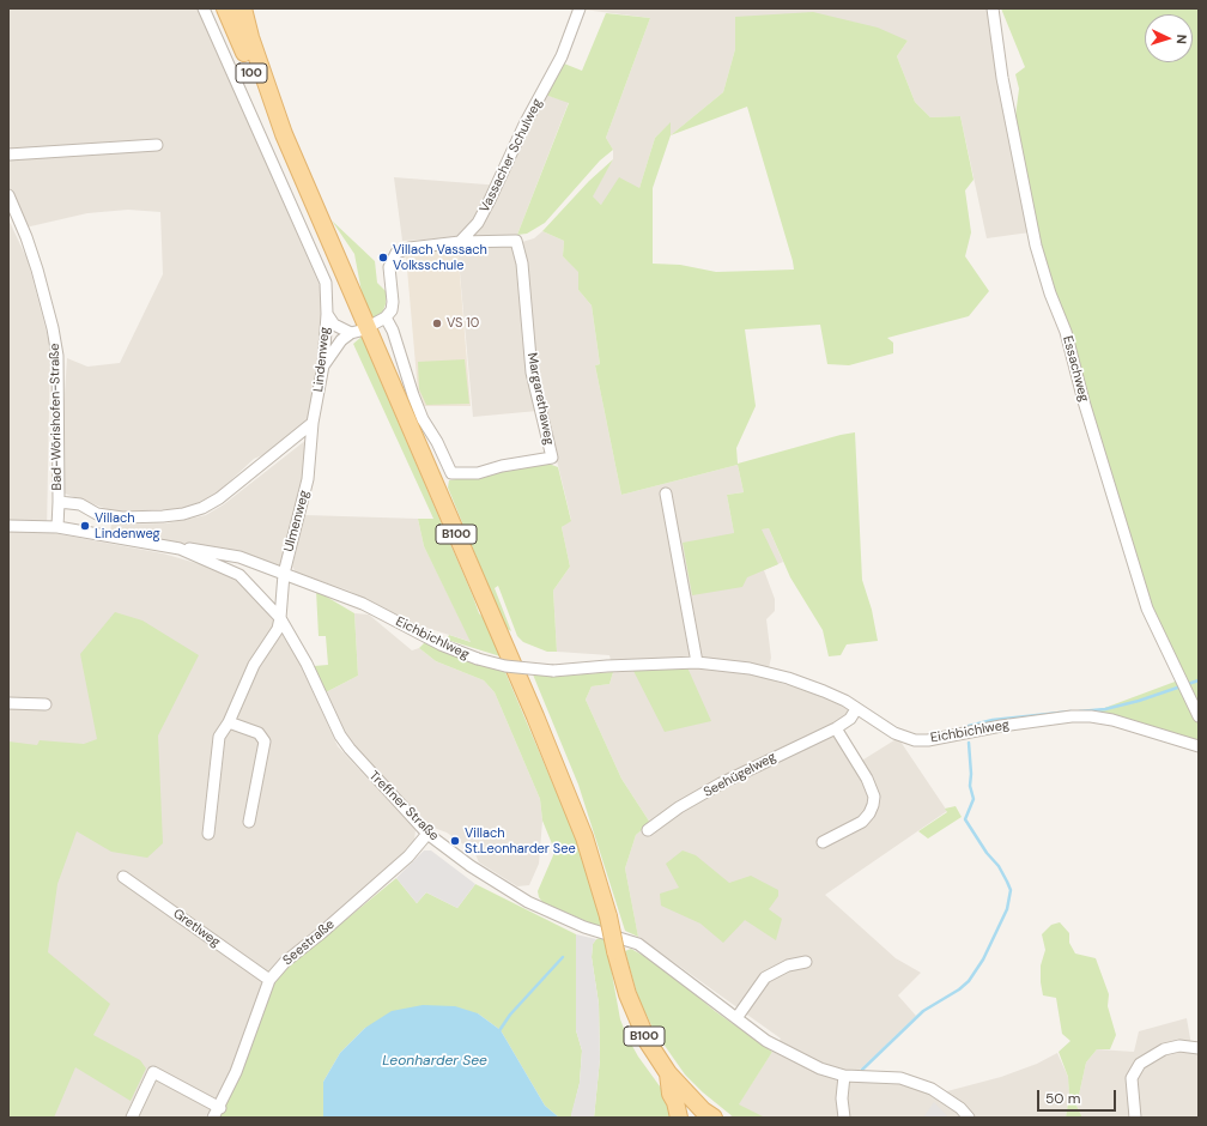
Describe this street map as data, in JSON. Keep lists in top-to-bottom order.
{
  "streets": {
    "main road": ["100", "B100"],
    "street": [
      "Vassacher Schulweg",
      "Lindenweg",
      "Essachweg",
      "Margarethaweg",
      "Bad-Wörishofen-Straße",
      "Ulmenweg",
      "Eichbichlweg",
      "Seehügelweg",
      "Treffner Straße",
      "Gretlweg",
      "Seestraße"
    ]
  },
  "crossings": [
    ["100", "B100"],
    ["Vassacher Schulweg", "Margarethaweg"],
    ["Lindenweg", "Ulmenweg"],
    ["Ulmenweg", "Eichbichlweg"],
    ["Ulmenweg", "Treffner Straße"],
    ["Eichbichlweg", "Seehügelweg"],
    ["Eichbichlweg", "Treffner Straße"],
    ["Treffner Straße", "Seestraße"],
    ["Gretlweg", "Seestraße"]
  ],
  "water": ["Leonharder See"],
  "places": [
    "Villach Vassach Volksschule",
    "VS 10",
    "Villach Lindenweg",
    "Villach St.Leonharder See"
  ],
  "scale_bar": "50 m",
  "north": "right"
}
